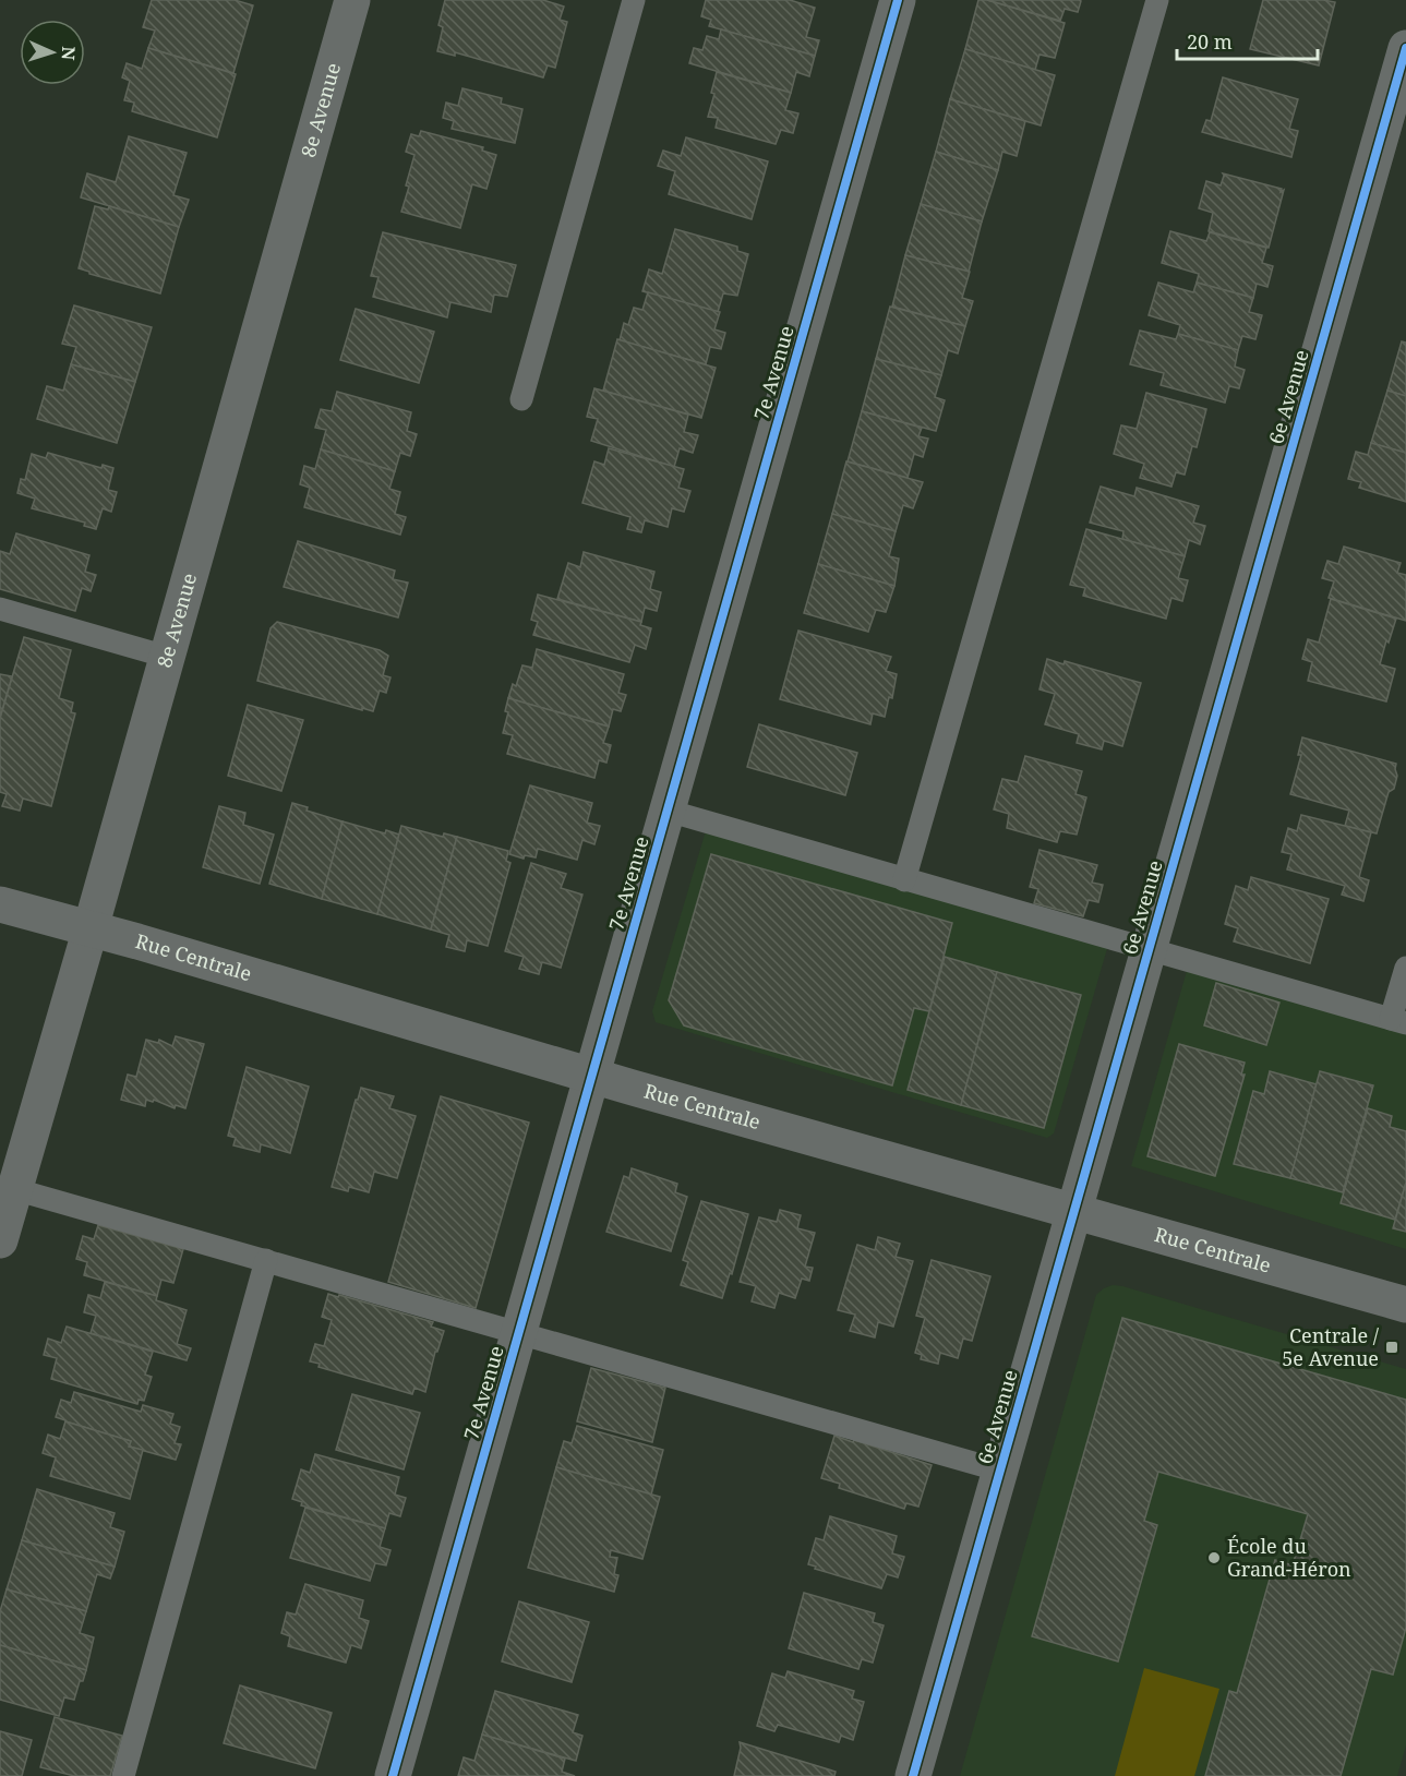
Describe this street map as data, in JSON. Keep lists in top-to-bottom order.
{
  "streets": {
    "street": [
      "8e Avenue",
      "7e Avenue",
      "6e Avenue",
      "Rue Centrale"
    ]
  },
  "crossings": [
    ["8e Avenue", "Rue Centrale"],
    ["7e Avenue", "Rue Centrale"],
    ["6e Avenue", "Rue Centrale"]
  ],
  "places": {
    "transit": ["Centrale / 5e Avenue"],
    "other": ["École du Grand-Héron"]
  },
  "scale_bar": "20 m",
  "north": "right"
}
